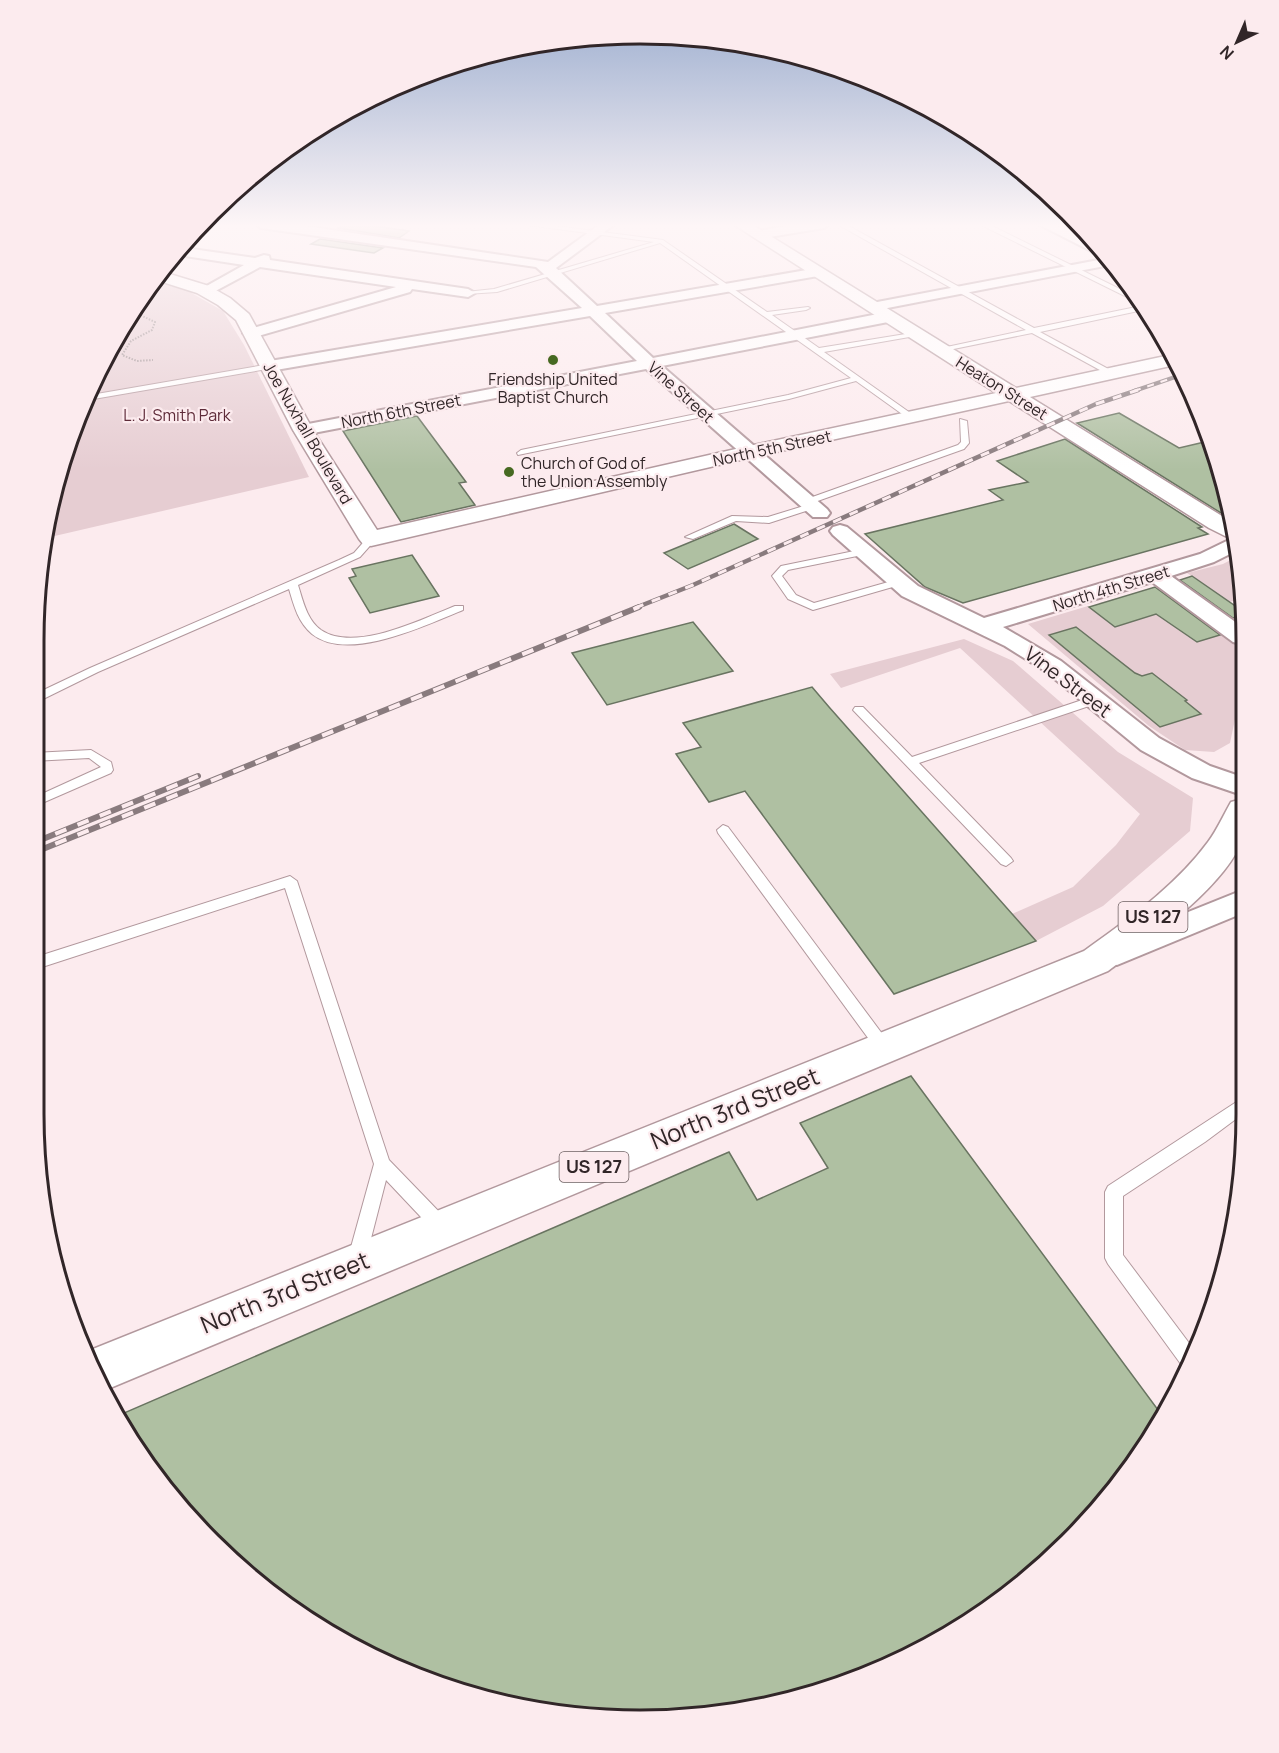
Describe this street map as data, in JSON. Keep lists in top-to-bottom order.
{
  "streets": {
    "main road": [
      "Heaton Street",
      "Joe Nuxhall Boulevard",
      "North 5th Street",
      "US 127",
      "North 3rd Street"
    ],
    "street": ["Vine Street", "North 6th Street", "North 4th Street"]
  },
  "crossings": [
    ["Heaton Street", "North 6th Street"],
    ["Heaton Street", "North 5th Street"],
    ["Vine Street", "North 6th Street"],
    ["Vine Street", "North 5th Street"],
    ["Vine Street", "North 4th Street"],
    ["North 6th Street", "Joe Nuxhall Boulevard"],
    ["Joe Nuxhall Boulevard", "North 5th Street"],
    ["US 127", "North 3rd Street"]
  ],
  "parks": ["L. J. Smith Park"],
  "places": ["Friendship United Baptist Church", "Church of God of the Union Assembly"],
  "north": "bottom left"
}
